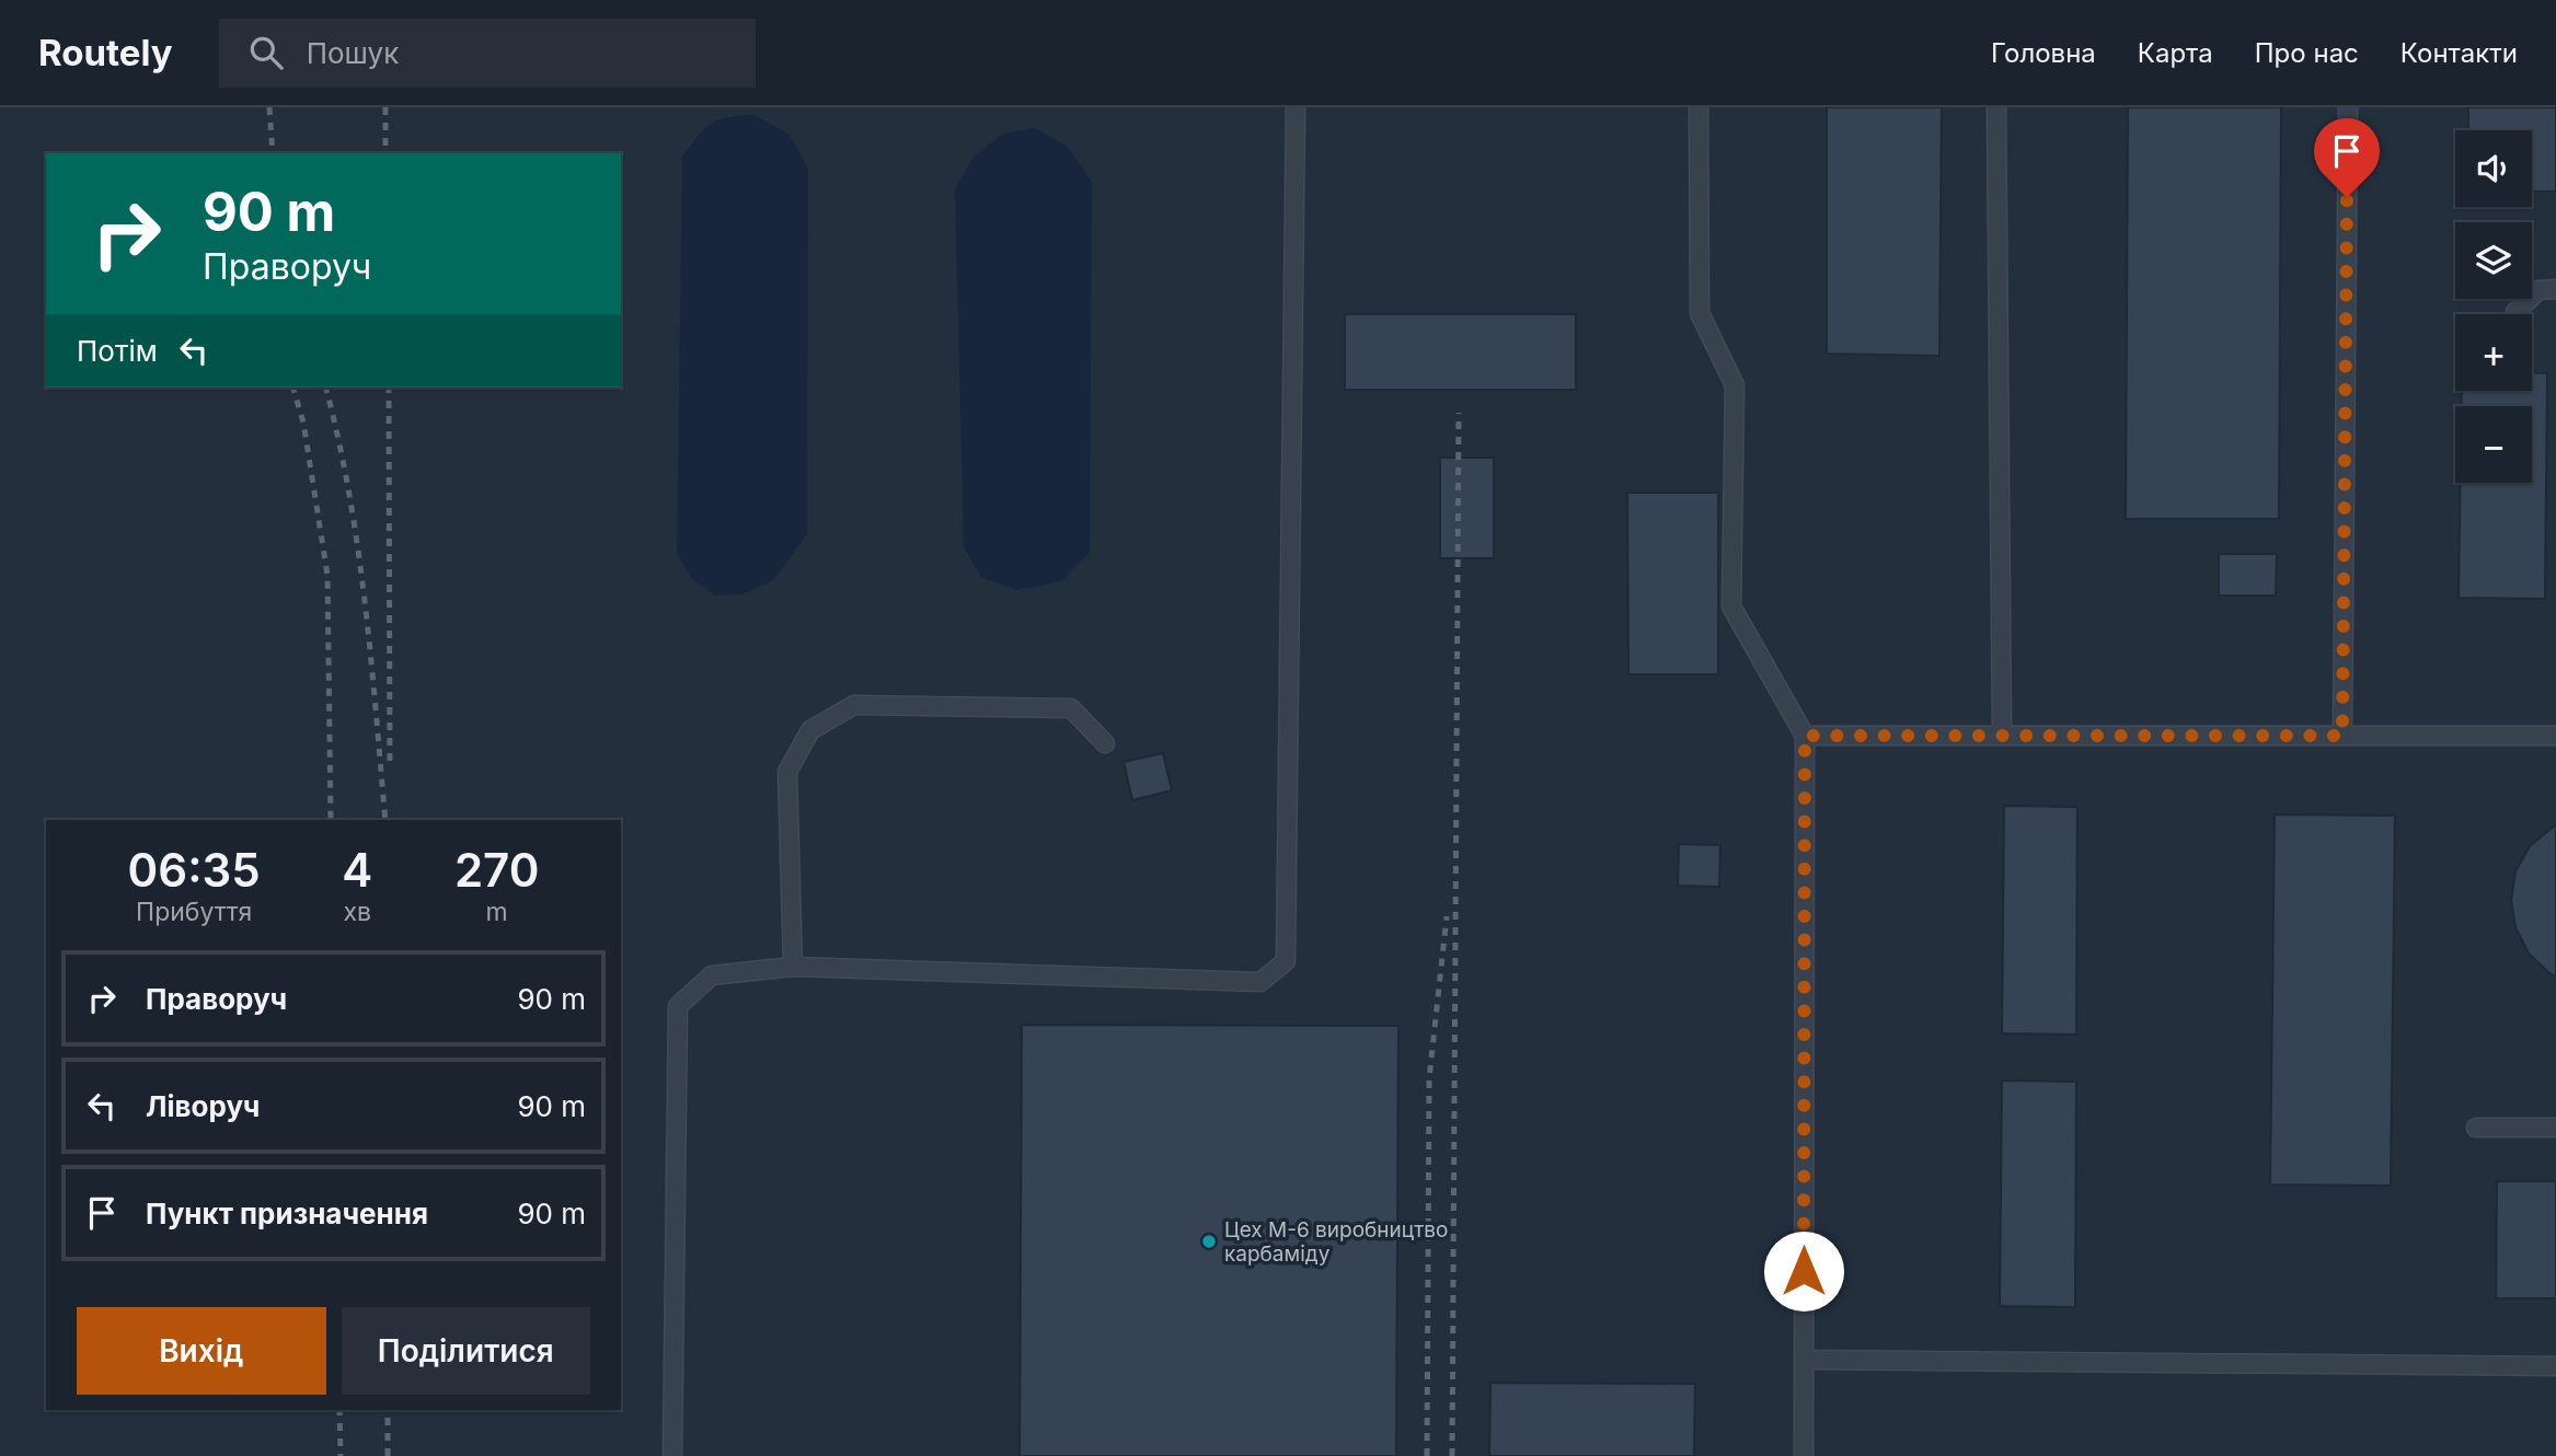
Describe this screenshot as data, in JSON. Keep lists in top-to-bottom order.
{
  "places": ["Цех М-6 виробництво карбаміду"],
  "page": {
    "header": "Routely",
    "search": "Пошук",
    "nav": [
      "Головна",
      "Карта",
      "Про нас",
      "Контакти"
    ],
    "map_buttons": ["+", "−"],
    "turn": ["90 m", "Праворуч"],
    "then": "Потім",
    "eta": [
      "06:35",
      "Прибуття",
      "4",
      "хв",
      "270",
      "m"
    ],
    "list": [
      {
        "name": "Праворуч",
        "value": "90 m"
      },
      {
        "name": "Ліворуч",
        "value": "90 m"
      },
      {
        "name": "Пункт призначення",
        "value": "90 m"
      }
    ],
    "buttons": ["Вихід", "Поділитися"]
  }
}
